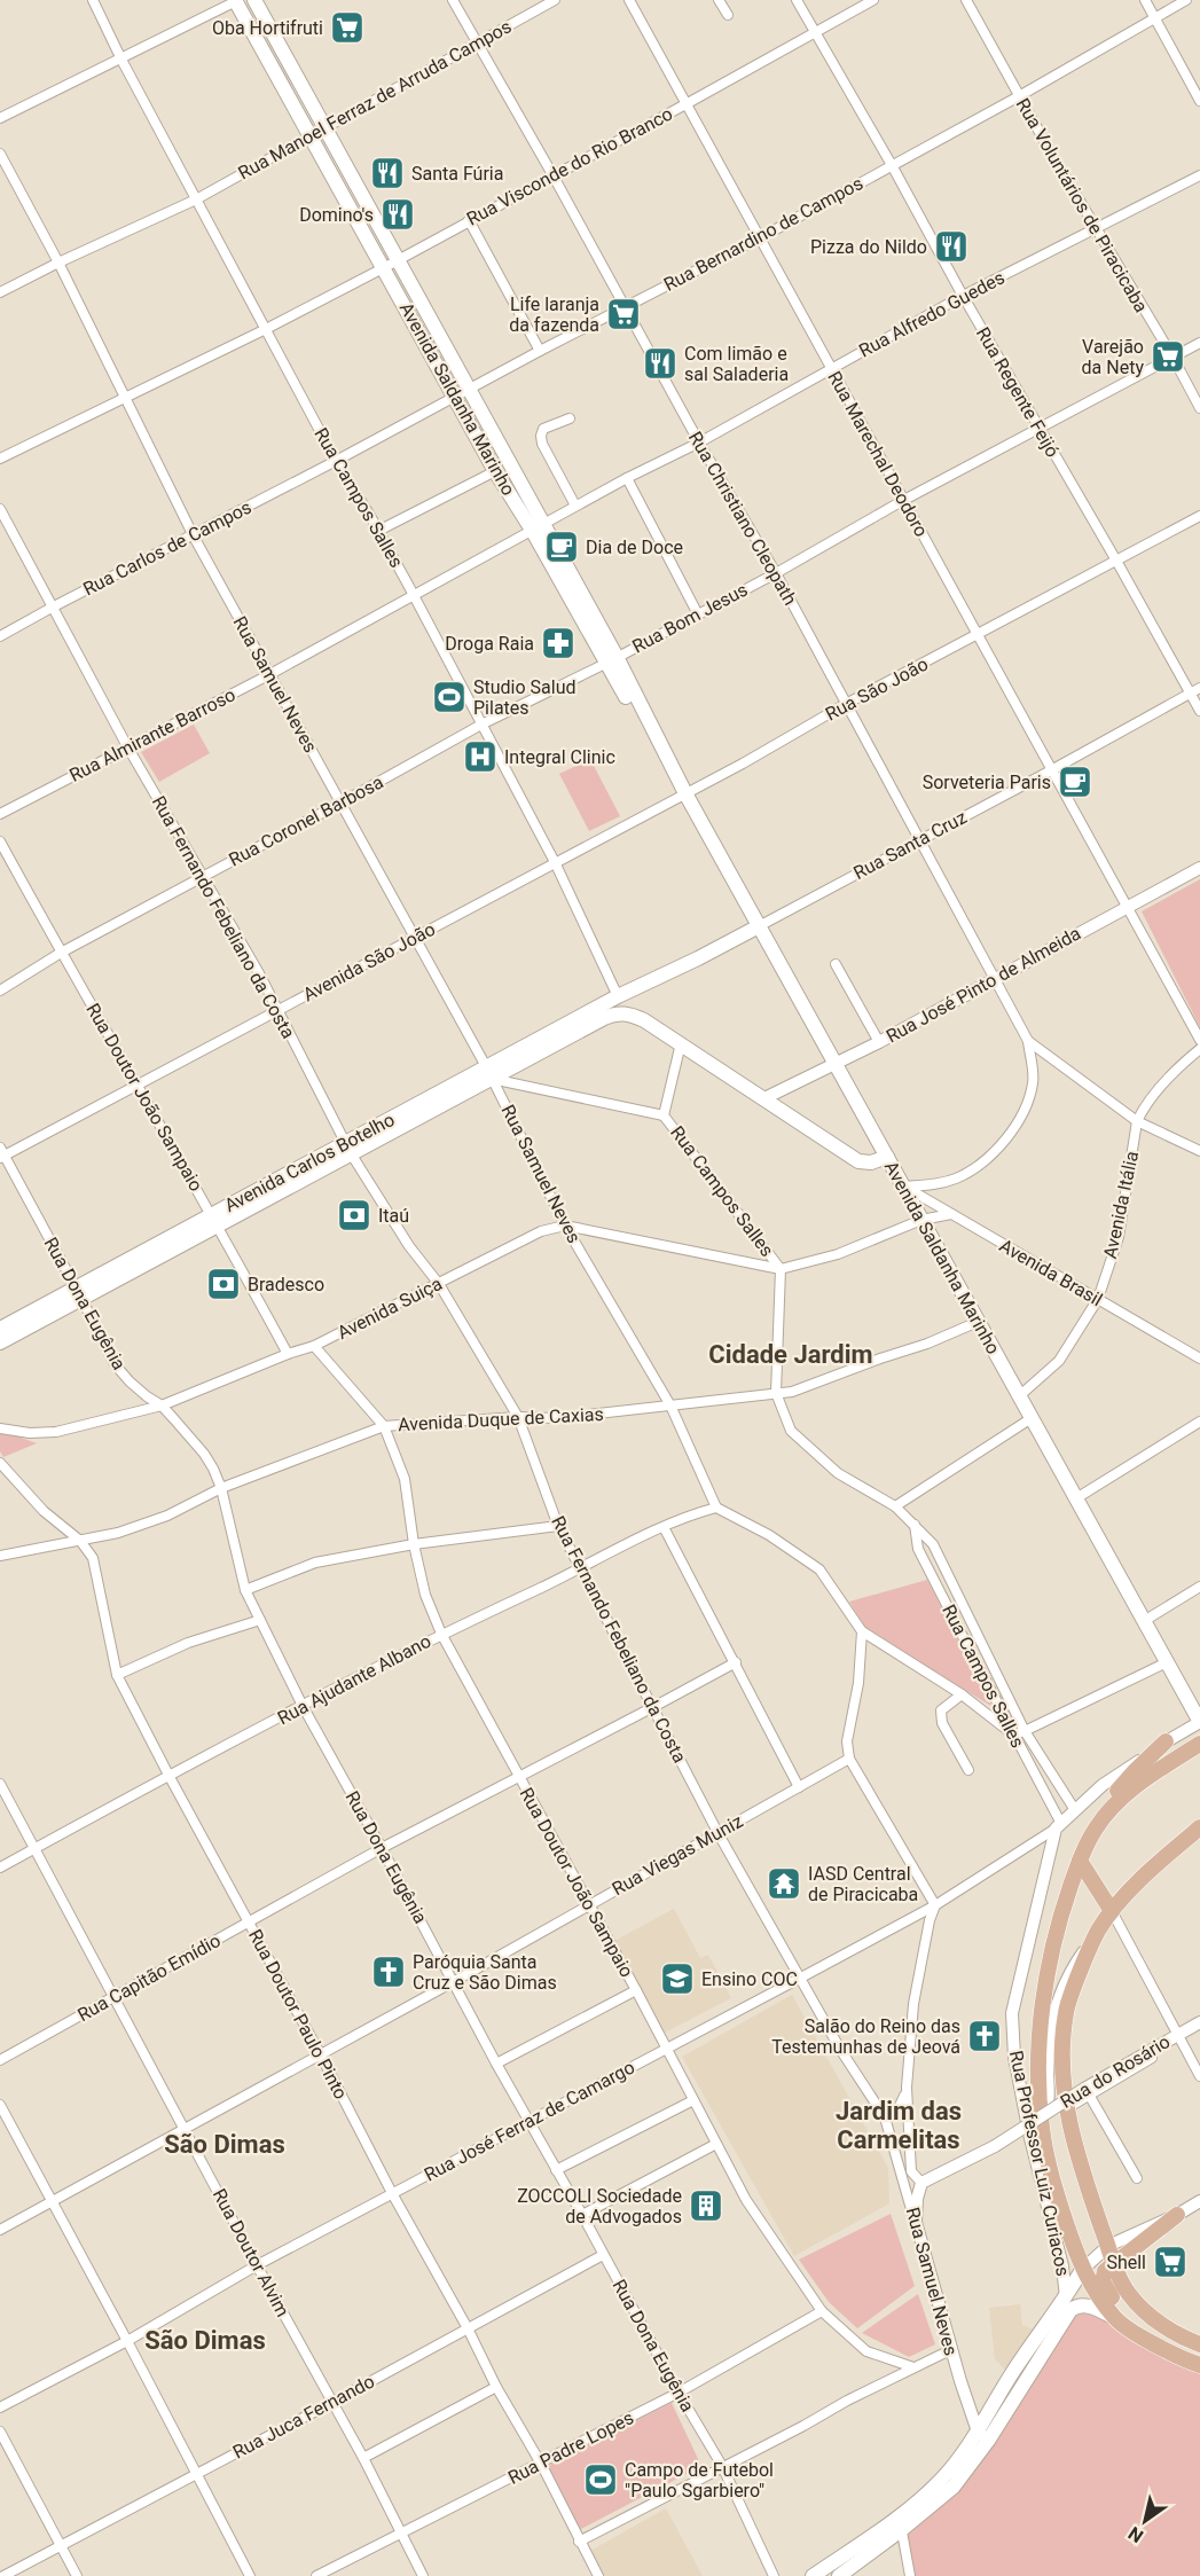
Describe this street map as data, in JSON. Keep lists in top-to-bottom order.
{
  "streets": {
    "main road": ["Avenida Saldanha Marinho", "Rua Santa Cruz", "Avenida Carlos Botelho"],
    "street": [
      "Rua Manoel Ferraz de Arruda Campos",
      "Rua Visconde do Rio Branco",
      "Rua Voluntários de Piracicaba",
      "Rua Bernardino de Campos",
      "Rua Alfredo Guedes",
      "Rua Regente Feijó",
      "Rua Marechal Deodoro",
      "Rua Campos Salles",
      "Rua Christiano Cleopath",
      "Rua Carlos de Campos",
      "Rua Bom Jesus",
      "Rua Samuel Neves",
      "Rua São João",
      "Rua Almirante Barroso",
      "Rua Coronel Barbosa",
      "Rua Fernando Febeliano da Costa",
      "Avenida São João",
      "Rua José Pinto de Almeida",
      "Rua Doutor João Sampaio",
      "Avenida Itália",
      "Avenida Brasil",
      "Rua Dona Eugênia",
      "Avenida Suiça",
      "Avenida Duque de Caxias",
      "Rua Ajudante Albano",
      "Rua Viegas Muniz",
      "Rua Capitão Emídio",
      "Rua Doutor Paulo Pinto",
      "Rua do Rosário",
      "Rua José Ferraz de Camargo",
      "Rua Professor Luiz Curiacos",
      "Rua Doutor Alvim",
      "Rua Juca Fernando",
      "Rua Padre Lopes"
    ]
  },
  "crossings": [
    ["Rua Manoel Ferraz de Arruda Campos", "Avenida Saldanha Marinho"],
    ["Rua Manoel Ferraz de Arruda Campos", "Rua Campos Salles"],
    ["Rua Manoel Ferraz de Arruda Campos", "Rua Christiano Cleopath"],
    ["Rua Manoel Ferraz de Arruda Campos", "Rua Samuel Neves"],
    ["Rua Visconde do Rio Branco", "Rua Regente Feijó"],
    ["Rua Visconde do Rio Branco", "Avenida Saldanha Marinho"],
    ["Rua Visconde do Rio Branco", "Rua Marechal Deodoro"],
    ["Rua Visconde do Rio Branco", "Rua Campos Salles"],
    ["Rua Visconde do Rio Branco", "Rua Christiano Cleopath"],
    ["Rua Visconde do Rio Branco", "Rua Samuel Neves"],
    ["Rua Voluntários de Piracicaba", "Rua Bernardino de Campos"],
    ["Rua Voluntários de Piracicaba", "Rua Alfredo Guedes"],
    ["Rua Voluntários de Piracicaba", "Rua Bom Jesus"],
    ["Rua Bernardino de Campos", "Rua Regente Feijó"],
    ["Rua Bernardino de Campos", "Avenida Saldanha Marinho"],
    ["Rua Bernardino de Campos", "Rua Marechal Deodoro"],
    ["Rua Bernardino de Campos", "Rua Campos Salles"],
    ["Rua Bernardino de Campos", "Rua Christiano Cleopath"],
    ["Rua Bernardino de Campos", "Rua Carlos de Campos"],
    ["Rua Alfredo Guedes", "Rua Regente Feijó"],
    ["Rua Alfredo Guedes", "Avenida Saldanha Marinho"],
    ["Rua Alfredo Guedes", "Rua Marechal Deodoro"],
    ["Rua Alfredo Guedes", "Rua Campos Salles"],
    ["Rua Alfredo Guedes", "Rua Christiano Cleopath"],
    ["Rua Alfredo Guedes", "Rua Almirante Barroso"],
    ["Rua Regente Feijó", "Rua Bom Jesus"],
    ["Rua Regente Feijó", "Rua São João"],
    ["Rua Regente Feijó", "Rua Santa Cruz"],
    ["Avenida Saldanha Marinho", "Rua Bom Jesus"],
    ["Avenida Saldanha Marinho", "Rua São João"],
    ["Avenida Saldanha Marinho", "Rua Coronel Barbosa"],
    ["Avenida Saldanha Marinho", "Rua Santa Cruz"],
    ["Avenida Saldanha Marinho", "Rua José Pinto de Almeida"],
    ["Avenida Saldanha Marinho", "Avenida Itália"],
    ["Avenida Saldanha Marinho", "Avenida Brasil"],
    ["Avenida Saldanha Marinho", "Avenida Duque de Caxias"],
    ["Rua Marechal Deodoro", "Rua Bom Jesus"],
    ["Rua Marechal Deodoro", "Rua São João"],
    ["Rua Marechal Deodoro", "Rua Santa Cruz"],
    ["Rua Marechal Deodoro", "Rua José Pinto de Almeida"],
    ["Rua Campos Salles", "Rua Carlos de Campos"],
    ["Rua Campos Salles", "Rua São João"],
    ["Rua Campos Salles", "Rua Almirante Barroso"],
    ["Rua Campos Salles", "Rua Coronel Barbosa"],
    ["Rua Campos Salles", "Rua Santa Cruz"],
    ["Rua Campos Salles", "Avenida São João"],
    ["Rua Campos Salles", "Avenida Carlos Botelho"],
    ["Rua Campos Salles", "Avenida Suiça"],
    ["Rua Campos Salles", "Avenida Duque de Caxias"],
    ["Rua Campos Salles", "Rua José Ferraz de Camargo"],
    ["Rua Campos Salles", "Rua Professor Luiz Curiacos"],
    ["Rua Christiano Cleopath", "Rua Bom Jesus"],
    ["Rua Christiano Cleopath", "Rua São João"],
    ["Rua Christiano Cleopath", "Rua Santa Cruz"],
    ["Rua Christiano Cleopath", "Rua José Pinto de Almeida"],
    ["Rua Carlos de Campos", "Rua Samuel Neves"],
    ["Rua Carlos de Campos", "Rua Fernando Febeliano da Costa"],
    ["Rua Bom Jesus", "Rua Coronel Barbosa"],
    ["Rua Samuel Neves", "Rua Almirante Barroso"],
    ["Rua Samuel Neves", "Rua Coronel Barbosa"],
    ["Rua Samuel Neves", "Rua Fernando Febeliano da Costa"],
    ["Rua Samuel Neves", "Avenida São João"],
    ["Rua Samuel Neves", "Avenida Carlos Botelho"],
    ["Rua Samuel Neves", "Avenida Suiça"],
    ["Rua Samuel Neves", "Avenida Duque de Caxias"],
    ["Rua Samuel Neves", "Rua Ajudante Albano"],
    ["Rua Samuel Neves", "Rua do Rosário"],
    ["Rua Samuel Neves", "Rua José Ferraz de Camargo"],
    ["Rua São João", "Avenida São João"],
    ["Rua Almirante Barroso", "Rua Fernando Febeliano da Costa"],
    ["Rua Coronel Barbosa", "Rua Fernando Febeliano da Costa"],
    ["Rua Coronel Barbosa", "Rua Doutor João Sampaio"],
    ["Rua Santa Cruz", "Avenida Carlos Botelho"],
    ["Rua Fernando Febeliano da Costa", "Avenida São João"],
    ["Rua Fernando Febeliano da Costa", "Avenida Carlos Botelho"],
    ["Rua Fernando Febeliano da Costa", "Avenida Suiça"],
    ["Rua Fernando Febeliano da Costa", "Avenida Duque de Caxias"],
    ["Rua Fernando Febeliano da Costa", "Rua Ajudante Albano"],
    ["Rua Fernando Febeliano da Costa", "Rua Viegas Muniz"],
    ["Rua Fernando Febeliano da Costa", "Rua Capitão Emídio"],
    ["Rua Fernando Febeliano da Costa", "Rua José Ferraz de Camargo"],
    ["Avenida São João", "Rua Doutor João Sampaio"],
    ["Avenida São João", "Rua Dona Eugênia"],
    ["Rua Doutor João Sampaio", "Avenida Carlos Botelho"],
    ["Rua Doutor João Sampaio", "Avenida Suiça"],
    ["Rua Doutor João Sampaio", "Avenida Duque de Caxias"],
    ["Rua Doutor João Sampaio", "Rua Ajudante Albano"],
    ["Rua Doutor João Sampaio", "Rua Viegas Muniz"],
    ["Rua Doutor João Sampaio", "Rua Capitão Emídio"],
    ["Rua Doutor João Sampaio", "Rua José Ferraz de Camargo"],
    ["Rua Doutor João Sampaio", "Rua Padre Lopes"],
    ["Avenida Carlos Botelho", "Rua Dona Eugênia"],
    ["Avenida Itália", "Avenida Brasil"],
    ["Rua Dona Eugênia", "Avenida Suiça"],
    ["Rua Dona Eugênia", "Avenida Duque de Caxias"],
    ["Rua Dona Eugênia", "Rua Ajudante Albano"],
    ["Rua Dona Eugênia", "Rua Viegas Muniz"],
    ["Rua Dona Eugênia", "Rua Capitão Emídio"],
    ["Rua Dona Eugênia", "Rua José Ferraz de Camargo"],
    ["Rua Dona Eugênia", "Rua Juca Fernando"],
    ["Rua Dona Eugênia", "Rua Padre Lopes"],
    ["Avenida Duque de Caxias", "Rua Doutor Paulo Pinto"],
    ["Rua Ajudante Albano", "Rua Doutor Paulo Pinto"],
    ["Rua Ajudante Albano", "Rua Doutor Alvim"],
    ["Rua Viegas Muniz", "Rua Doutor Paulo Pinto"],
    ["Rua Viegas Muniz", "Rua Doutor Alvim"],
    ["Rua Capitão Emídio", "Rua Doutor Paulo Pinto"],
    ["Rua Capitão Emídio", "Rua Doutor Alvim"],
    ["Rua Doutor Paulo Pinto", "Rua José Ferraz de Camargo"],
    ["Rua Doutor Paulo Pinto", "Rua Juca Fernando"],
    ["Rua Doutor Paulo Pinto", "Rua Padre Lopes"],
    ["Rua José Ferraz de Camargo", "Rua Professor Luiz Curiacos"],
    ["Rua José Ferraz de Camargo", "Rua Doutor Alvim"],
    ["Rua Doutor Alvim", "Rua Juca Fernando"],
    ["Rua Doutor Alvim", "Rua Padre Lopes"]
  ],
  "districts": [
    "Cidade Jardim",
    "Jardim das Carmelitas",
    "São Dimas",
    "São Dimas"
  ],
  "places": {
    "supermarket": [
      "Oba Hortifruti",
      "Life laranja da fazenda",
      "Varejão da Nety",
      "Shell"
    ],
    "restaurant": [
      "Santa Fúria",
      "Domino's",
      "Pizza do Nildo",
      "Com limão e sal Saladeria"
    ],
    "cafe": ["Dia de Doce", "Sorveteria Paris"],
    "pharmacy": ["Droga Raia"],
    "sports": ["Studio Salud Pilates", "Campo de Futebol \"Paulo Sgarbiero\""],
    "hospital": ["Integral Clinic"],
    "bank": ["Itaú", "Bradesco"],
    "temple": ["IASD Central de Piracicaba"],
    "church": ["Paróquia Santa Cruz e São Dimas", "Salão do Reino das Testemunhas de Jeová"],
    "school or university": ["Ensino COC"],
    "building": ["ZOCCOLI Sociedade de Advogados"]
  },
  "north": "bottom left"
}
